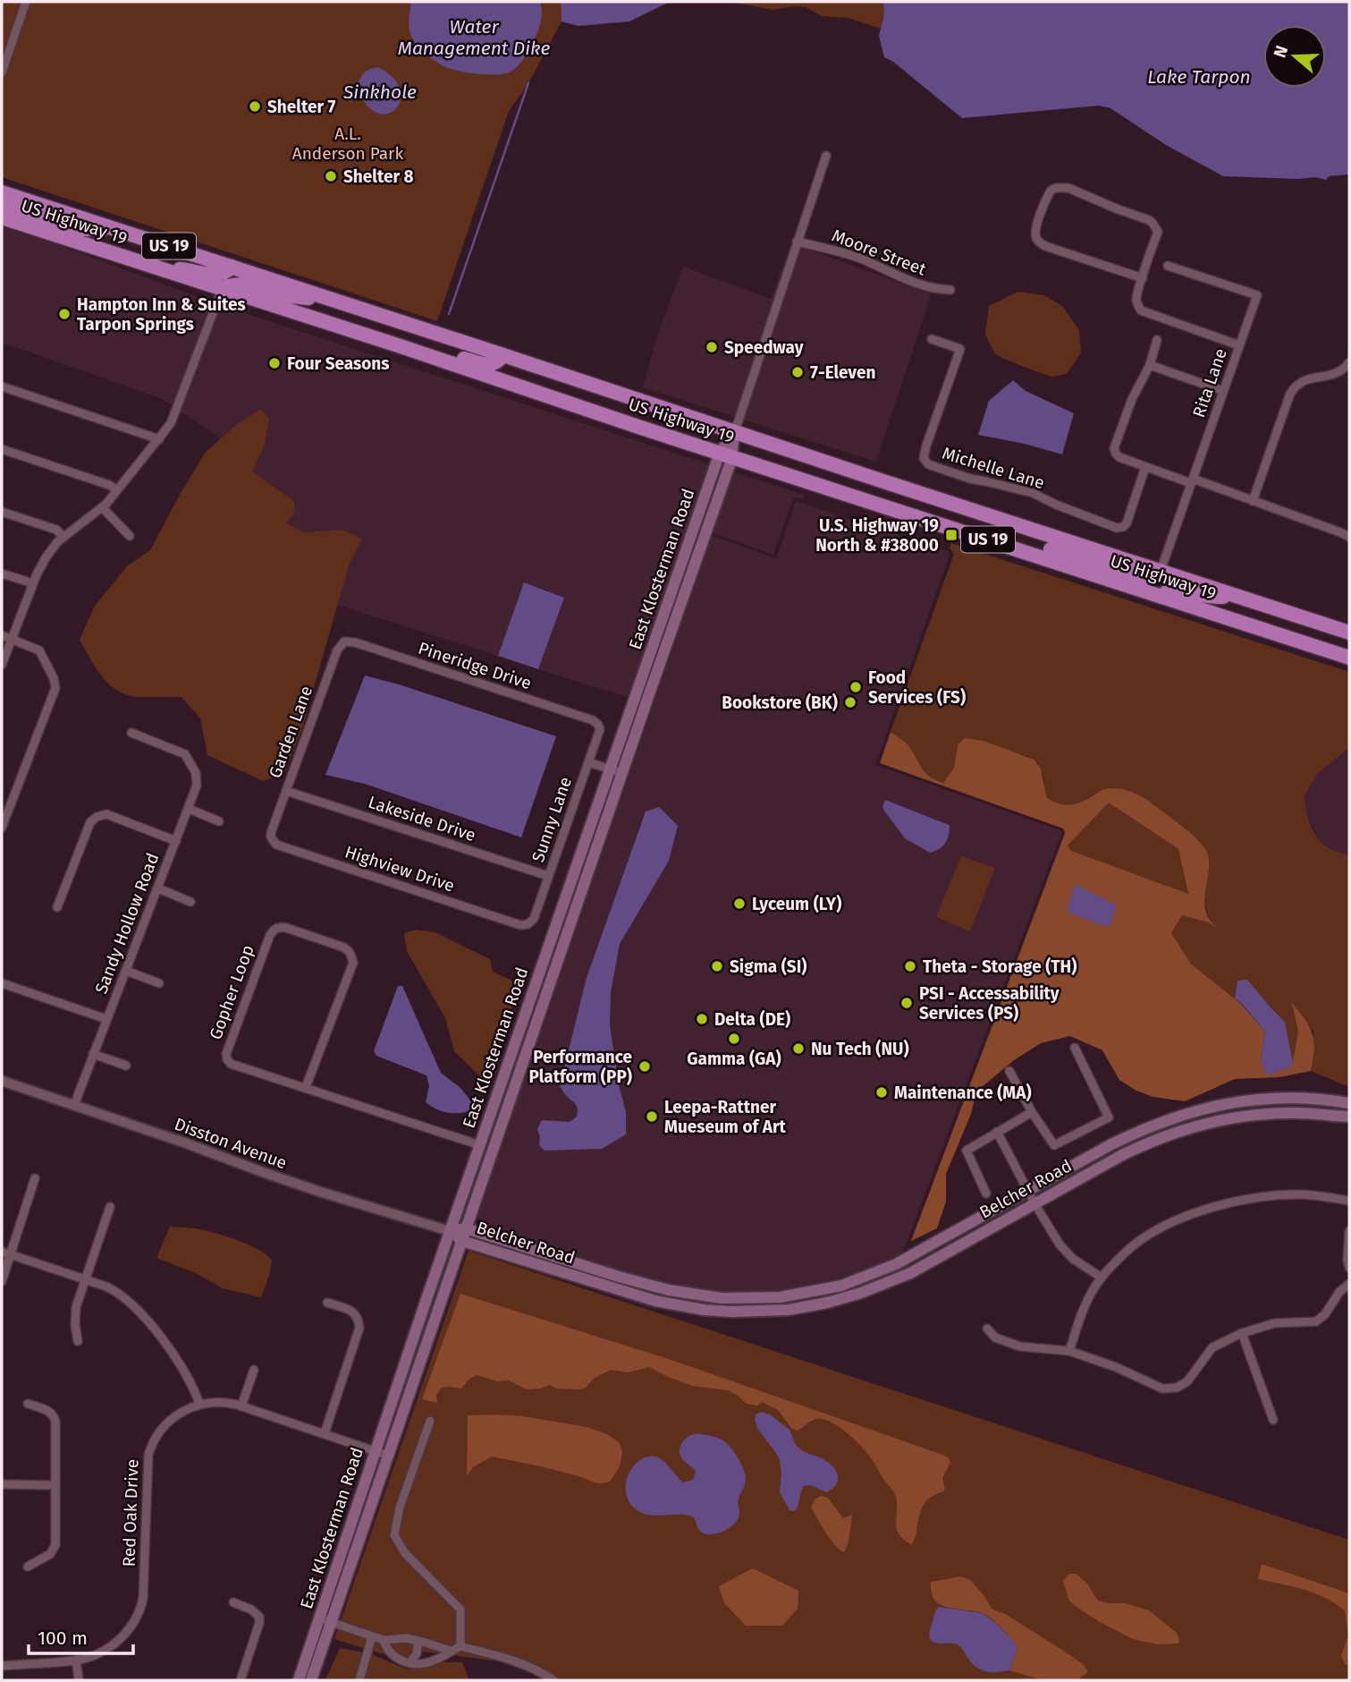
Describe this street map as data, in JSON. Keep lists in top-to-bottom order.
{
  "streets": {
    "highway": ["US Highway 19", "US 19"],
    "main road": ["East Klosterman Road", "Belcher Road"],
    "street": [
      "Moore Street",
      "Rita Lane",
      "Michelle Lane",
      "Pineridge Drive",
      "Garden Lane",
      "Lakeside Drive",
      "Sunny Lane",
      "Highview Drive",
      "Sandy Hollow Road",
      "Gopher Loop",
      "Disston Avenue",
      "Red Oak Drive"
    ]
  },
  "crossings": [
    ["US Highway 19", "Rita Lane"],
    ["US Highway 19", "East Klosterman Road"],
    ["Moore Street", "East Klosterman Road"],
    ["East Klosterman Road", "Gopher Loop"],
    ["East Klosterman Road", "Disston Avenue"],
    ["East Klosterman Road", "Belcher Road"],
    ["East Klosterman Road", "Red Oak Drive"],
    ["Pineridge Drive", "Garden Lane"],
    ["Pineridge Drive", "Sunny Lane"],
    ["Garden Lane", "Lakeside Drive"],
    ["Garden Lane", "Highview Drive"],
    ["Lakeside Drive", "Sunny Lane"],
    ["Sunny Lane", "Highview Drive"],
    ["Sandy Hollow Road", "Disston Avenue"],
    ["Disston Avenue", "Belcher Road"]
  ],
  "water": ["Water Management Dike", "Lake Tarpon", "Sinkhole"],
  "parks": ["A.L. Anderson Park"],
  "places": {
    "other": [
      "Shelter 7",
      "Shelter 8",
      "Hampton Inn & Suites Tarpon Springs",
      "Speedway",
      "Four Seasons",
      "7-Eleven",
      "Food Services (FS)",
      "Bookstore (BK)",
      "Lyceum (LY)",
      "Sigma (SI)",
      "Theta - Storage (TH)",
      "PSI - Accessability Services (PS)",
      "Delta (DE)",
      "Gamma (GA)",
      "Nu Tech (NU)",
      "Performance Platform (PP)",
      "Maintenance (MA)",
      "Leepa-Rattner Mueseum of Art"
    ],
    "transit": ["U.S. Highway 19 North & #38000"]
  },
  "scale_bar": "100 m",
  "north": "left"
}
